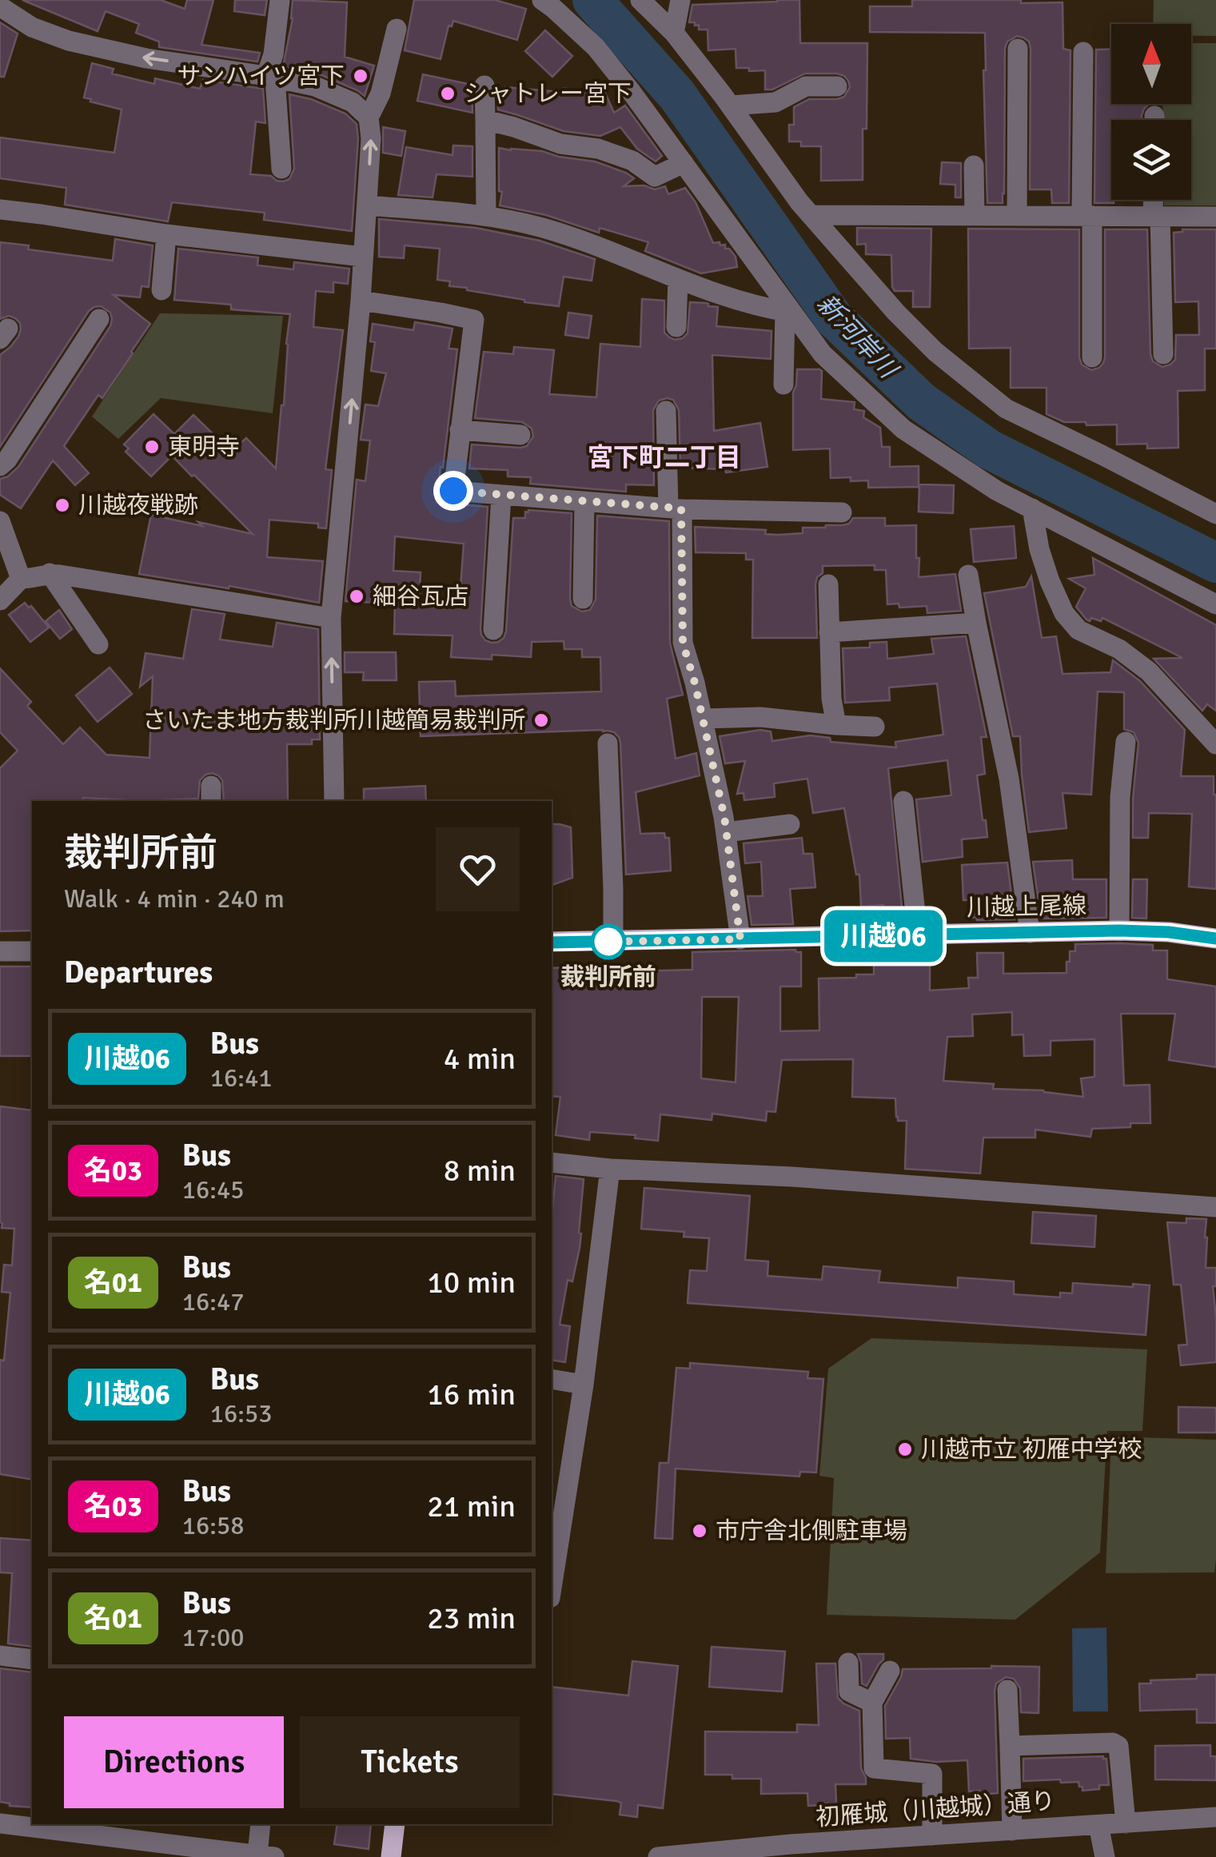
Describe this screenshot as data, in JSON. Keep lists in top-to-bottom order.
{
  "streets": {
    "main road": ["川越上尾線"],
    "street": ["初雁城（川越城）通り"]
  },
  "districts": ["宮下町二丁目"],
  "water": ["新河岸川"],
  "places": [
    "サンハイツ宮下",
    "シャトレー宮下",
    "東明寺",
    "川越夜戦跡",
    "細谷瓦店",
    "さいたま地方裁判所川越簡易裁判所",
    "裁判所前",
    "川越市立 初雁中学校",
    "市庁舎北側駐車場"
  ],
  "lines": ["bus line 川越06"],
  "north": "top",
  "page": {
    "on_map": "川越06",
    "heading": [
      ["裁判所前", "Walk · 4 min · 240 m"],
      "Departures"
    ],
    "list": [
      {
        "mark": "川越06",
        "name": "Bus",
        "note": "16:41",
        "value": "4 min"
      },
      {
        "mark": "名03",
        "name": "Bus",
        "note": "16:45",
        "value": "8 min"
      },
      {
        "mark": "名01",
        "name": "Bus",
        "note": "16:47",
        "value": "10 min"
      },
      {
        "mark": "川越06",
        "name": "Bus",
        "note": "16:53",
        "value": "16 min"
      },
      {
        "mark": "名03",
        "name": "Bus",
        "note": "16:58",
        "value": "21 min"
      },
      {
        "mark": "名01",
        "name": "Bus",
        "note": "17:00",
        "value": "23 min"
      }
    ],
    "buttons": ["Directions", "Tickets"]
  }
}
